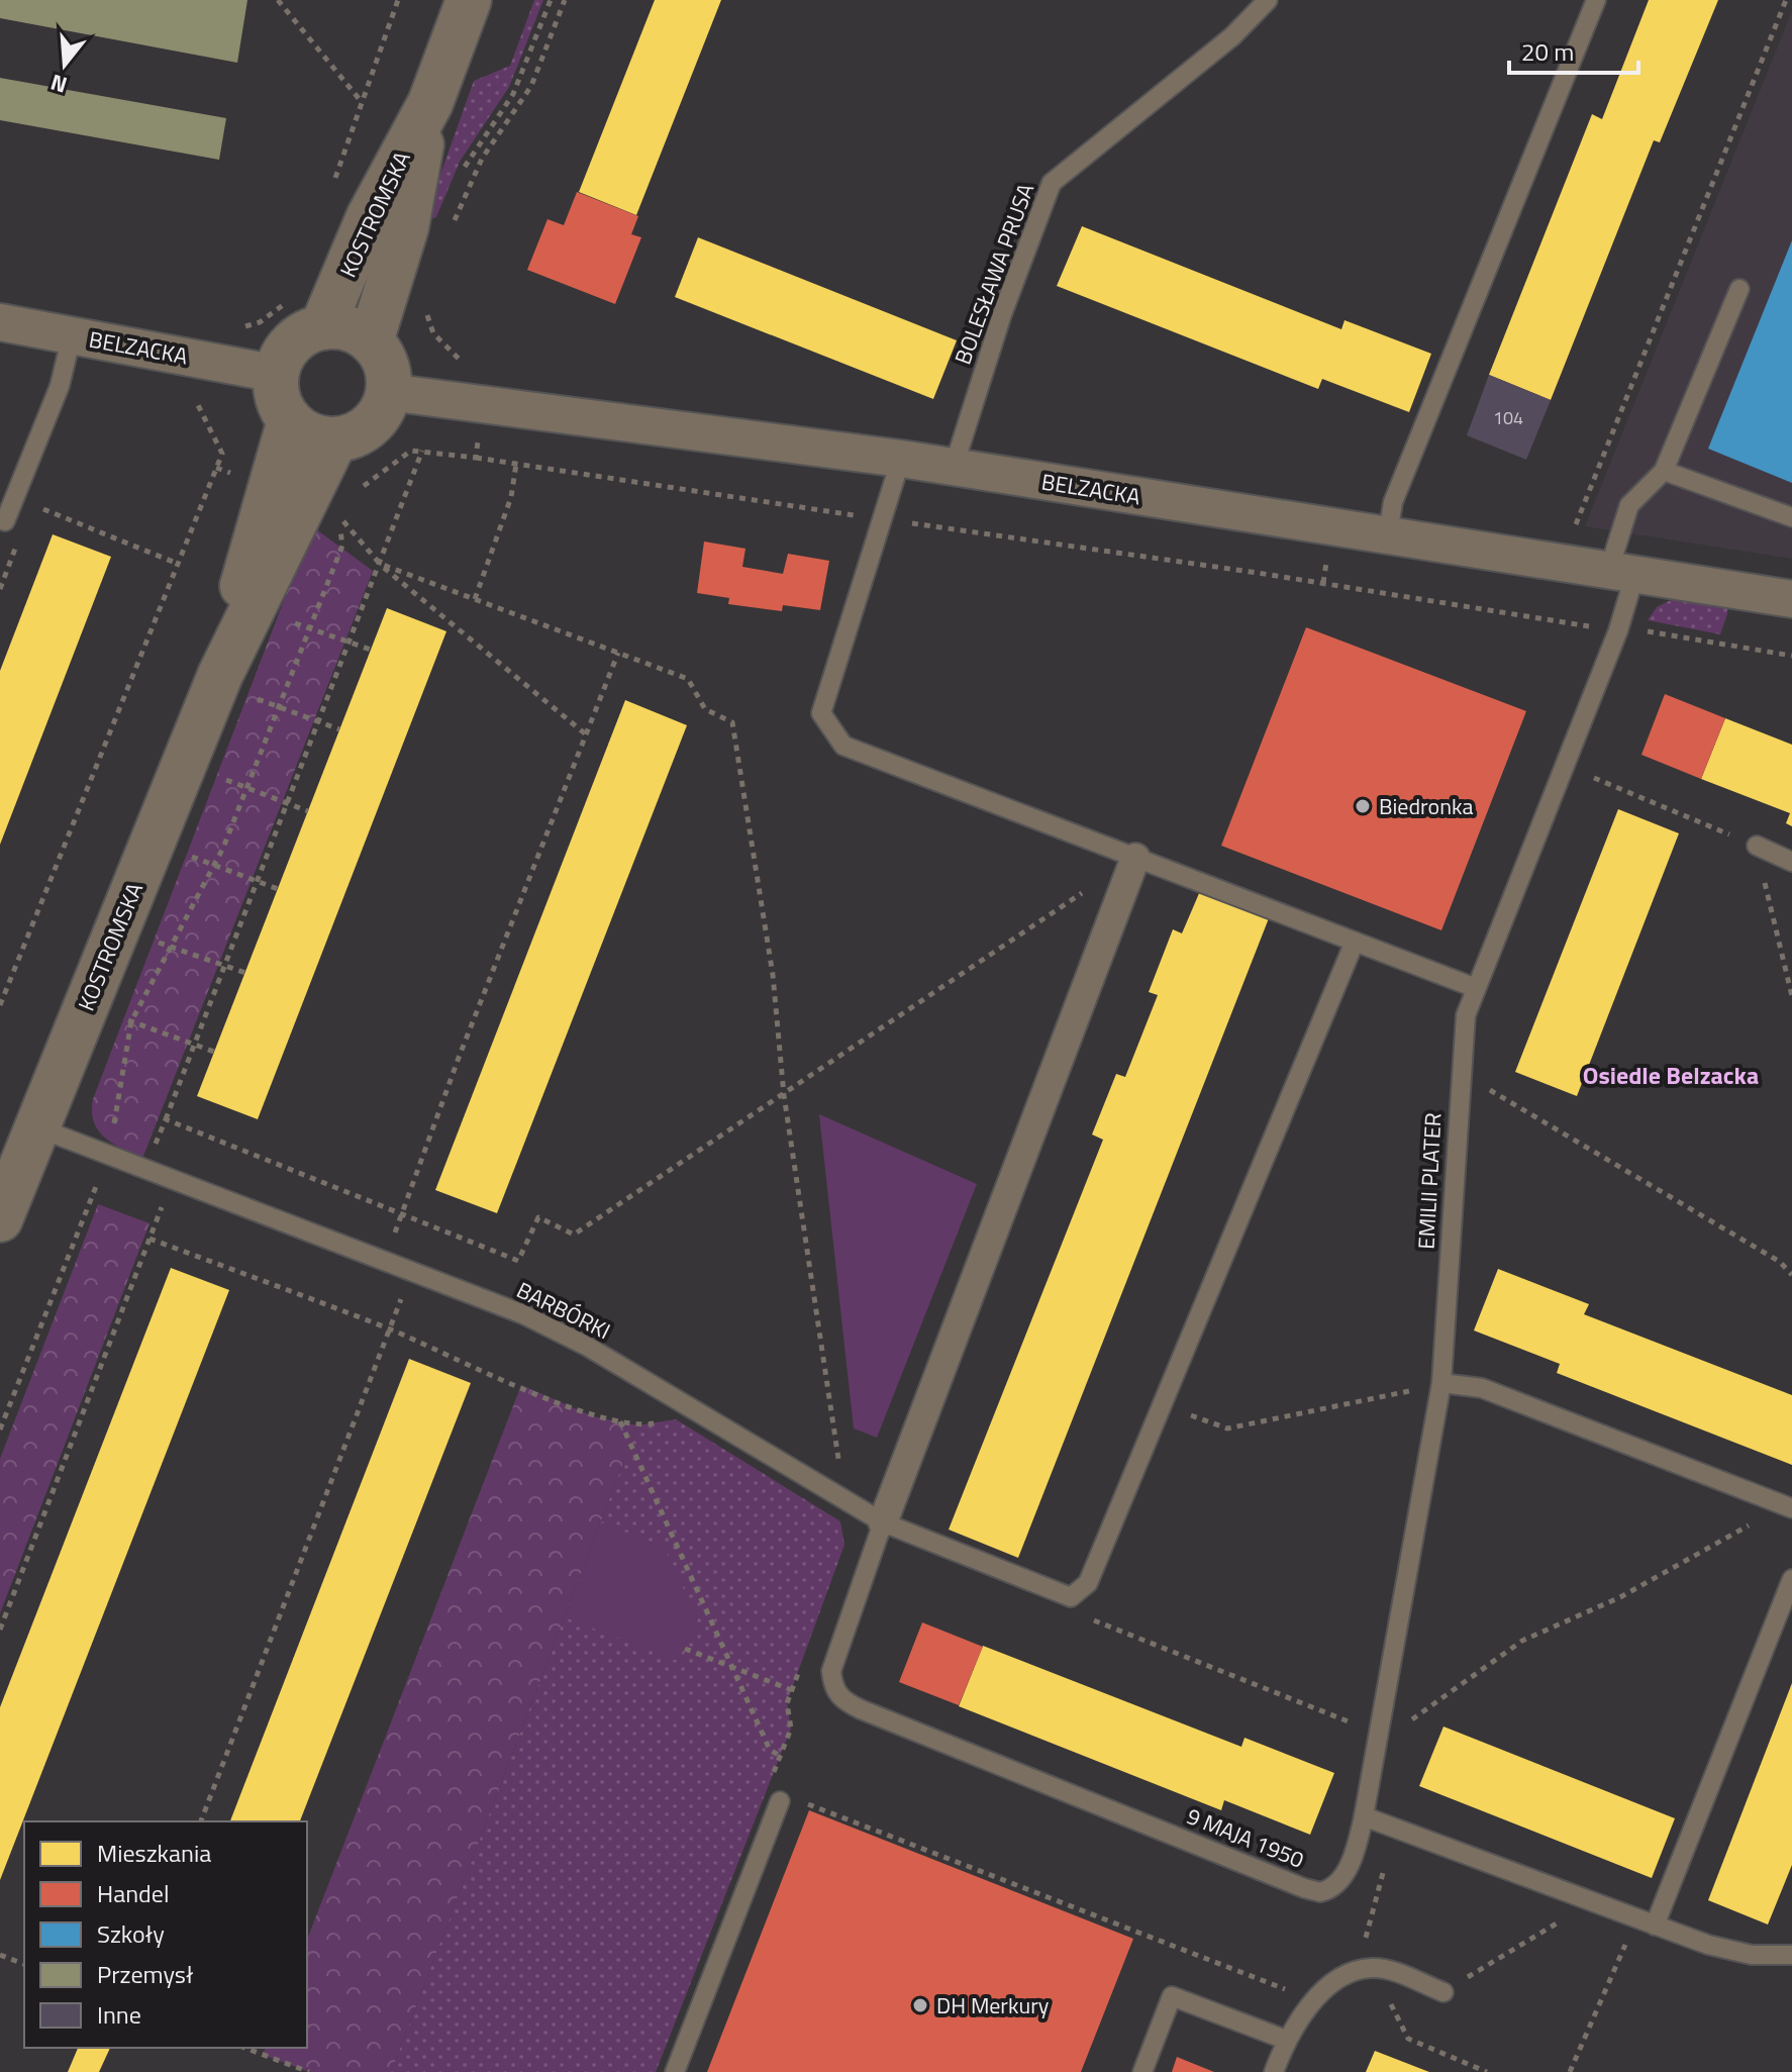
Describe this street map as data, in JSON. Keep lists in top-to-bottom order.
{
  "streets": {
    "street": ["KOSTROMSKA", "BELZACKA"],
    "lane": [
      "BOLESŁAWA PRUSA",
      "EMILII PLATER",
      "BARBÓRKI",
      "9 MAJA 1950"
    ]
  },
  "crossings": [
    ["KOSTROMSKA", "BELZACKA"],
    ["KOSTROMSKA", "BARBÓRKI"],
    ["BOLESŁAWA PRUSA", "BELZACKA"],
    ["BELZACKA", "EMILII PLATER"],
    ["EMILII PLATER", "9 MAJA 1950"],
    ["BARBÓRKI", "9 MAJA 1950"]
  ],
  "districts": ["Osiedle Belzacka"],
  "places": ["Biedronka", "DH Merkury"],
  "house_numbers": ["104"],
  "legend": [
    "Mieszkania",
    "Handel",
    "Szkoły",
    "Przemysł",
    "Inne"
  ],
  "scale_bar": "20 m",
  "north": "bottom"
}
